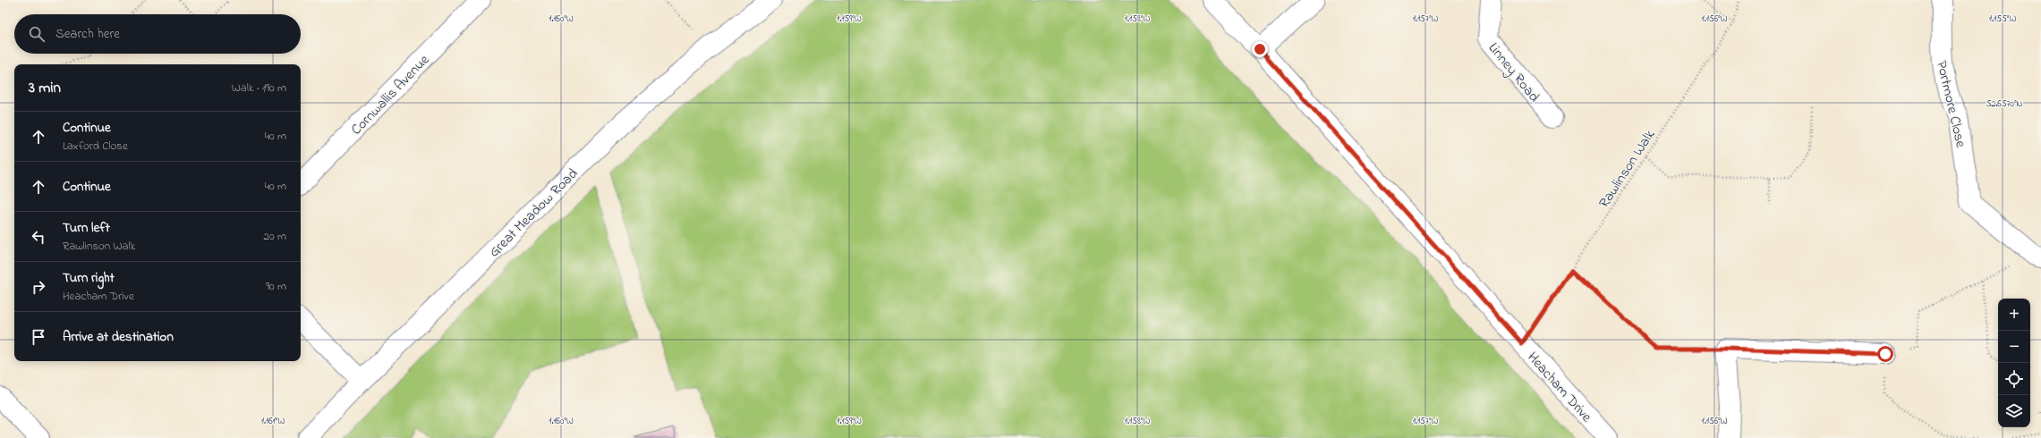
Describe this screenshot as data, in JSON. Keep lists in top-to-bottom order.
{
  "streets": {
    "street": [
      "Linney Road",
      "Cornwallis Avenue",
      "Portmore Close",
      "Great Meadow Road",
      "Heacham Drive"
    ],
    "path": ["Rawlinson Walk"]
  },
  "crossings": [
    ["Rawlinson Walk", "Heacham Drive"]
  ],
  "page": {
    "search": "Search here",
    "heading": ["3 min", "Walk · 190 m"],
    "list": [
      ["Continue", "Laxford Close", "40 m"],
      ["Continue", "40 m"],
      ["Turn left", "Rawlinson Walk", "20 m"],
      ["Turn right", "Heacham Drive", "90 m"],
      "Arrive at destination"
    ],
    "map_buttons": ["+", "−"]
  },
  "coordinates": [
    "1.160°W",
    "1.159°W",
    "1.158°W",
    "1.157°W",
    "1.156°W",
    "1.155°W",
    "52.6570°N",
    "1.161°W"
  ]
}
